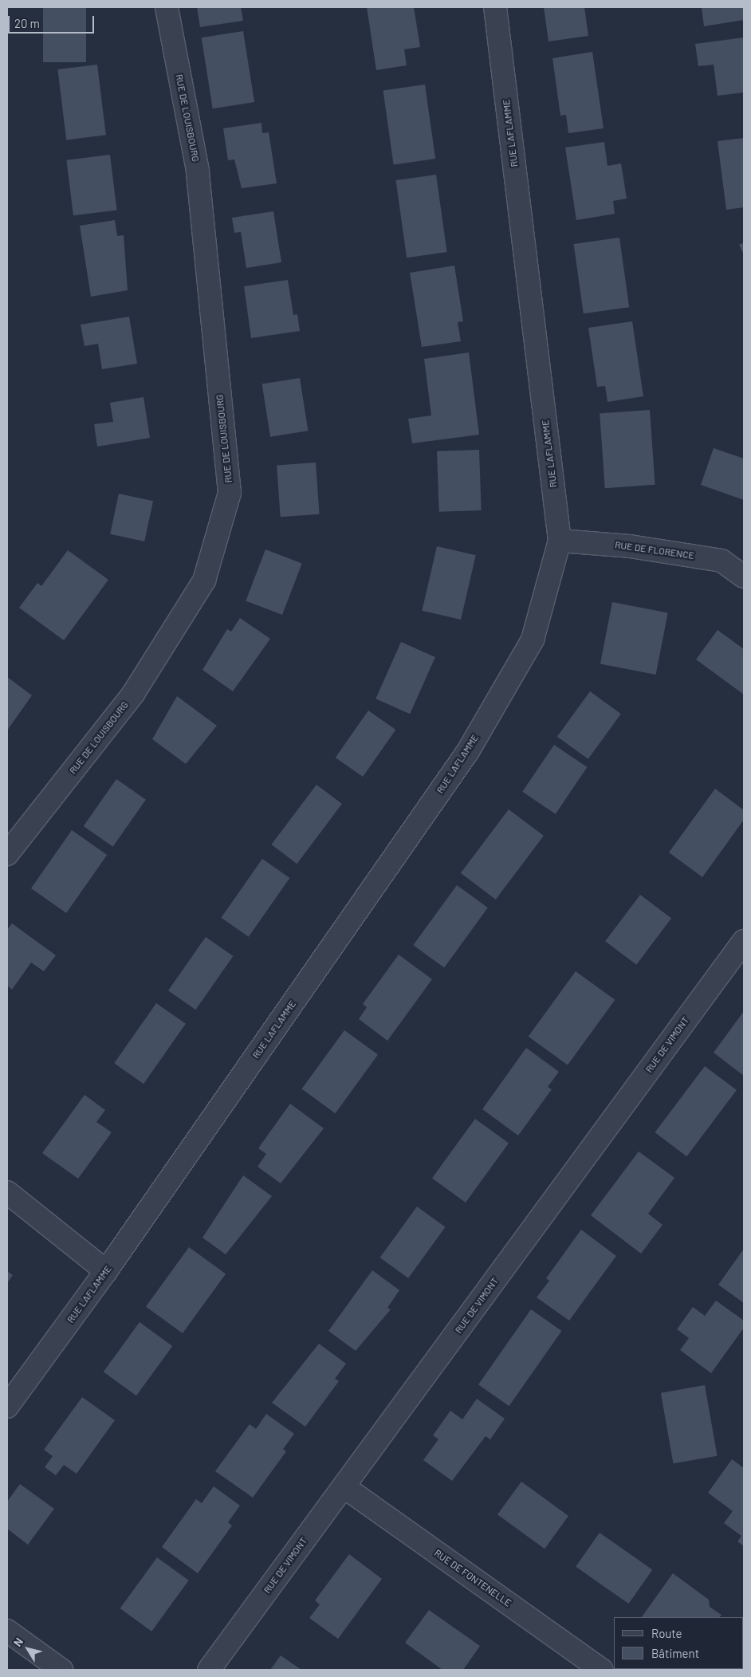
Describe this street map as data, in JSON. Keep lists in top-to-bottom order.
{
  "streets": {
    "street": [
      "RUE DE LOUISBOURG",
      "RUE LAFLAMME",
      "RUE DE FLORENCE",
      "RUE DE VIMONT",
      "RUE DE FONTENELLE"
    ]
  },
  "crossings": [
    ["RUE LAFLAMME", "RUE DE FLORENCE"],
    ["RUE DE VIMONT", "RUE DE FONTENELLE"]
  ],
  "legend": ["Route", "Bâtiment"],
  "scale_bar": "20 m",
  "north": "top left"
}
